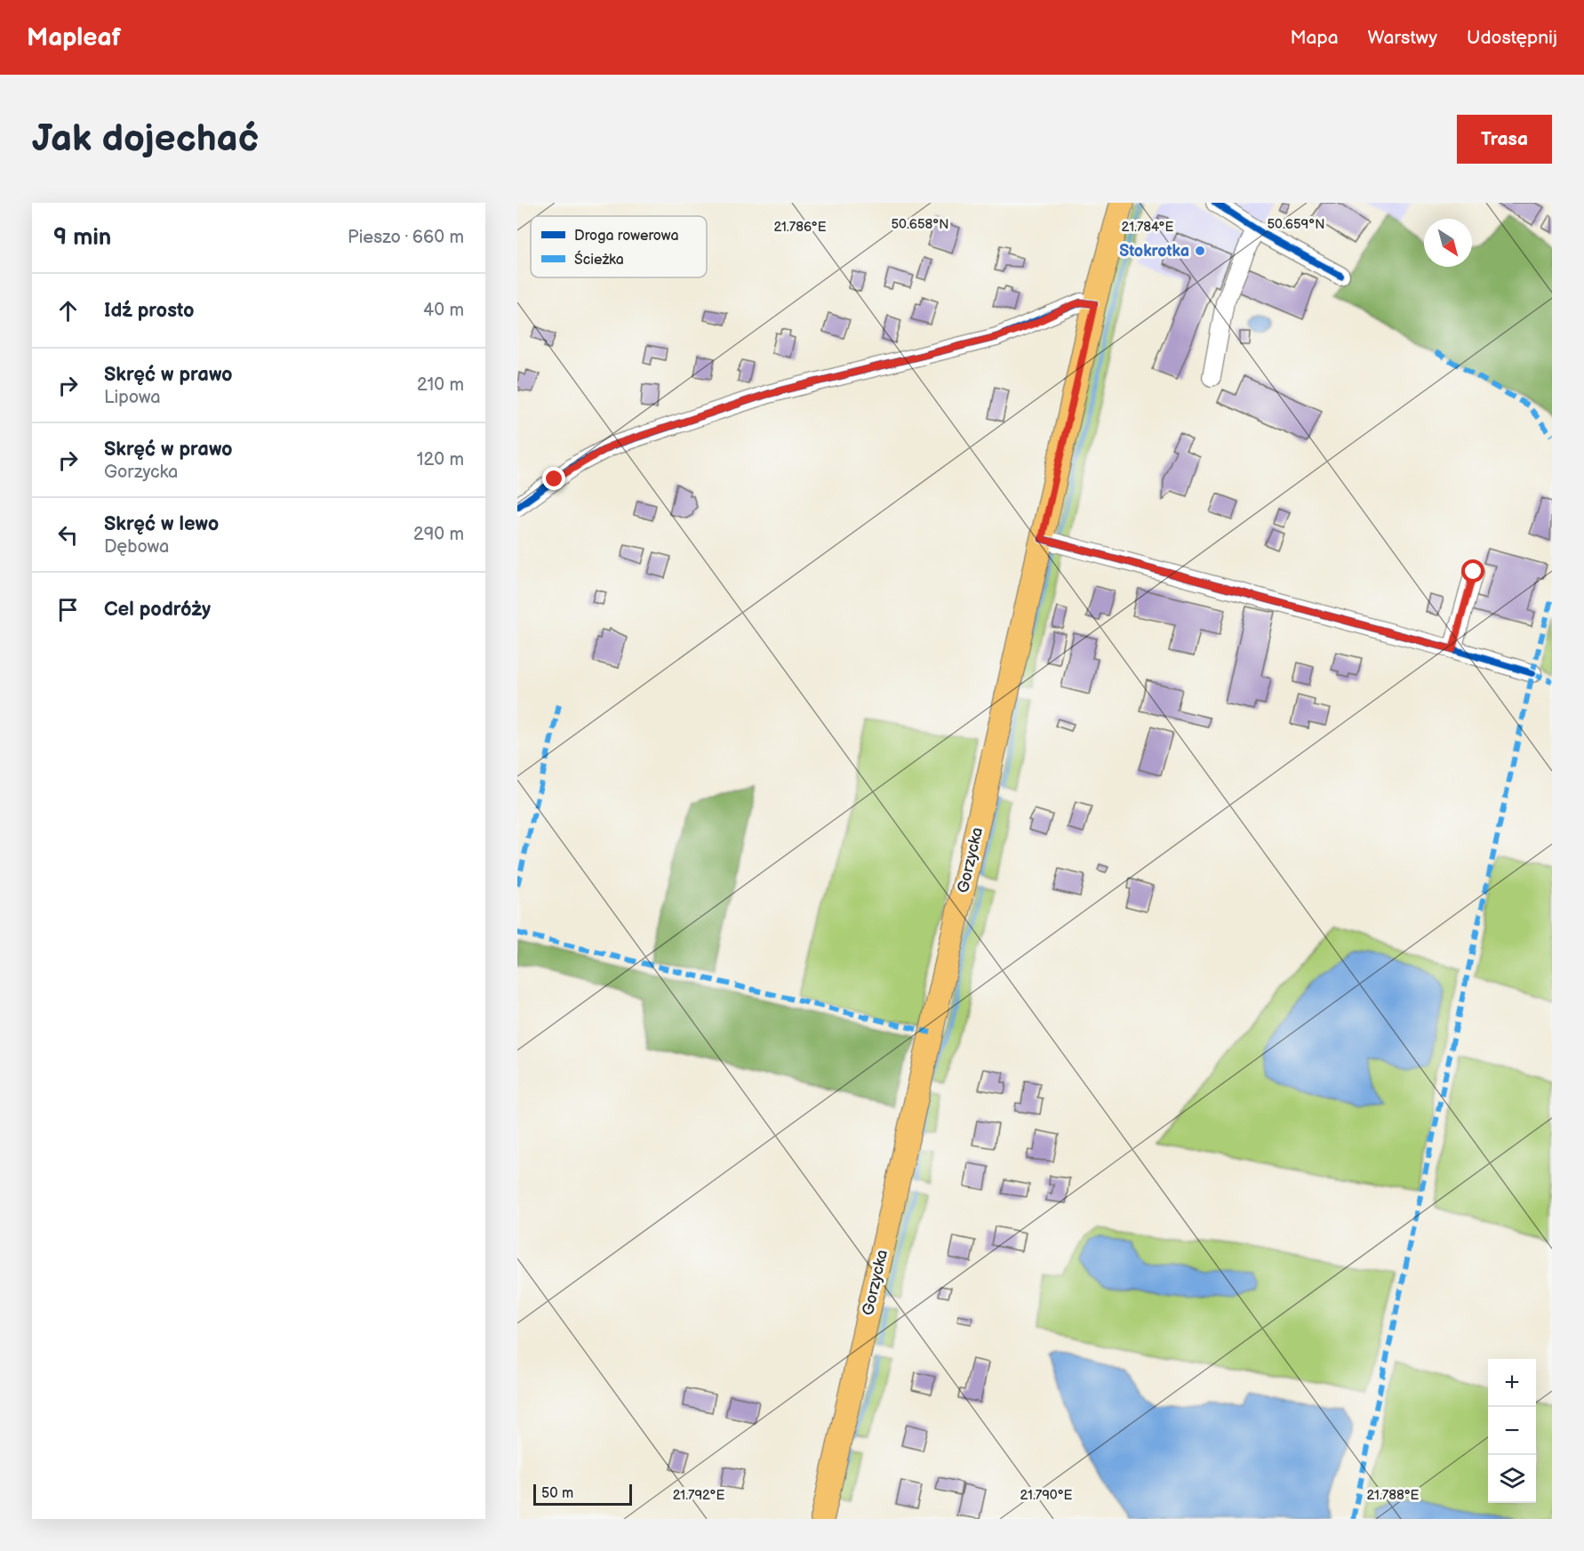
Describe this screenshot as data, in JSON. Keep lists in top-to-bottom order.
{
  "streets": {
    "main road": ["Gorzycka"]
  },
  "places": ["Stokrotka"],
  "legend": ["Droga rowerowa", "Ścieżka"],
  "scale_bar": "50 m",
  "north": "bottom right",
  "page": {
    "header": "Mapleaf",
    "nav": ["Mapa", "Warstwy", "Udostępnij"],
    "buttons": "Trasa",
    "title": "Jak dojechać",
    "heading": ["9 min", "Pieszo · 660 m"],
    "list": [
      ["Idź prosto", "40 m"],
      ["Skręć w prawo", "Lipowa", "210 m"],
      ["Skręć w prawo", "Gorzycka", "120 m"],
      ["Skręć w lewo", "Dębowa", "290 m"],
      "Cel podróży"
    ],
    "map_buttons": ["+", "−"],
    "scale": "50 m"
  },
  "coordinates": [
    "50.658°N",
    "50.659°N",
    "21.786°E",
    "21.784°E",
    "21.792°E",
    "21.790°E",
    "21.788°E"
  ]
}
